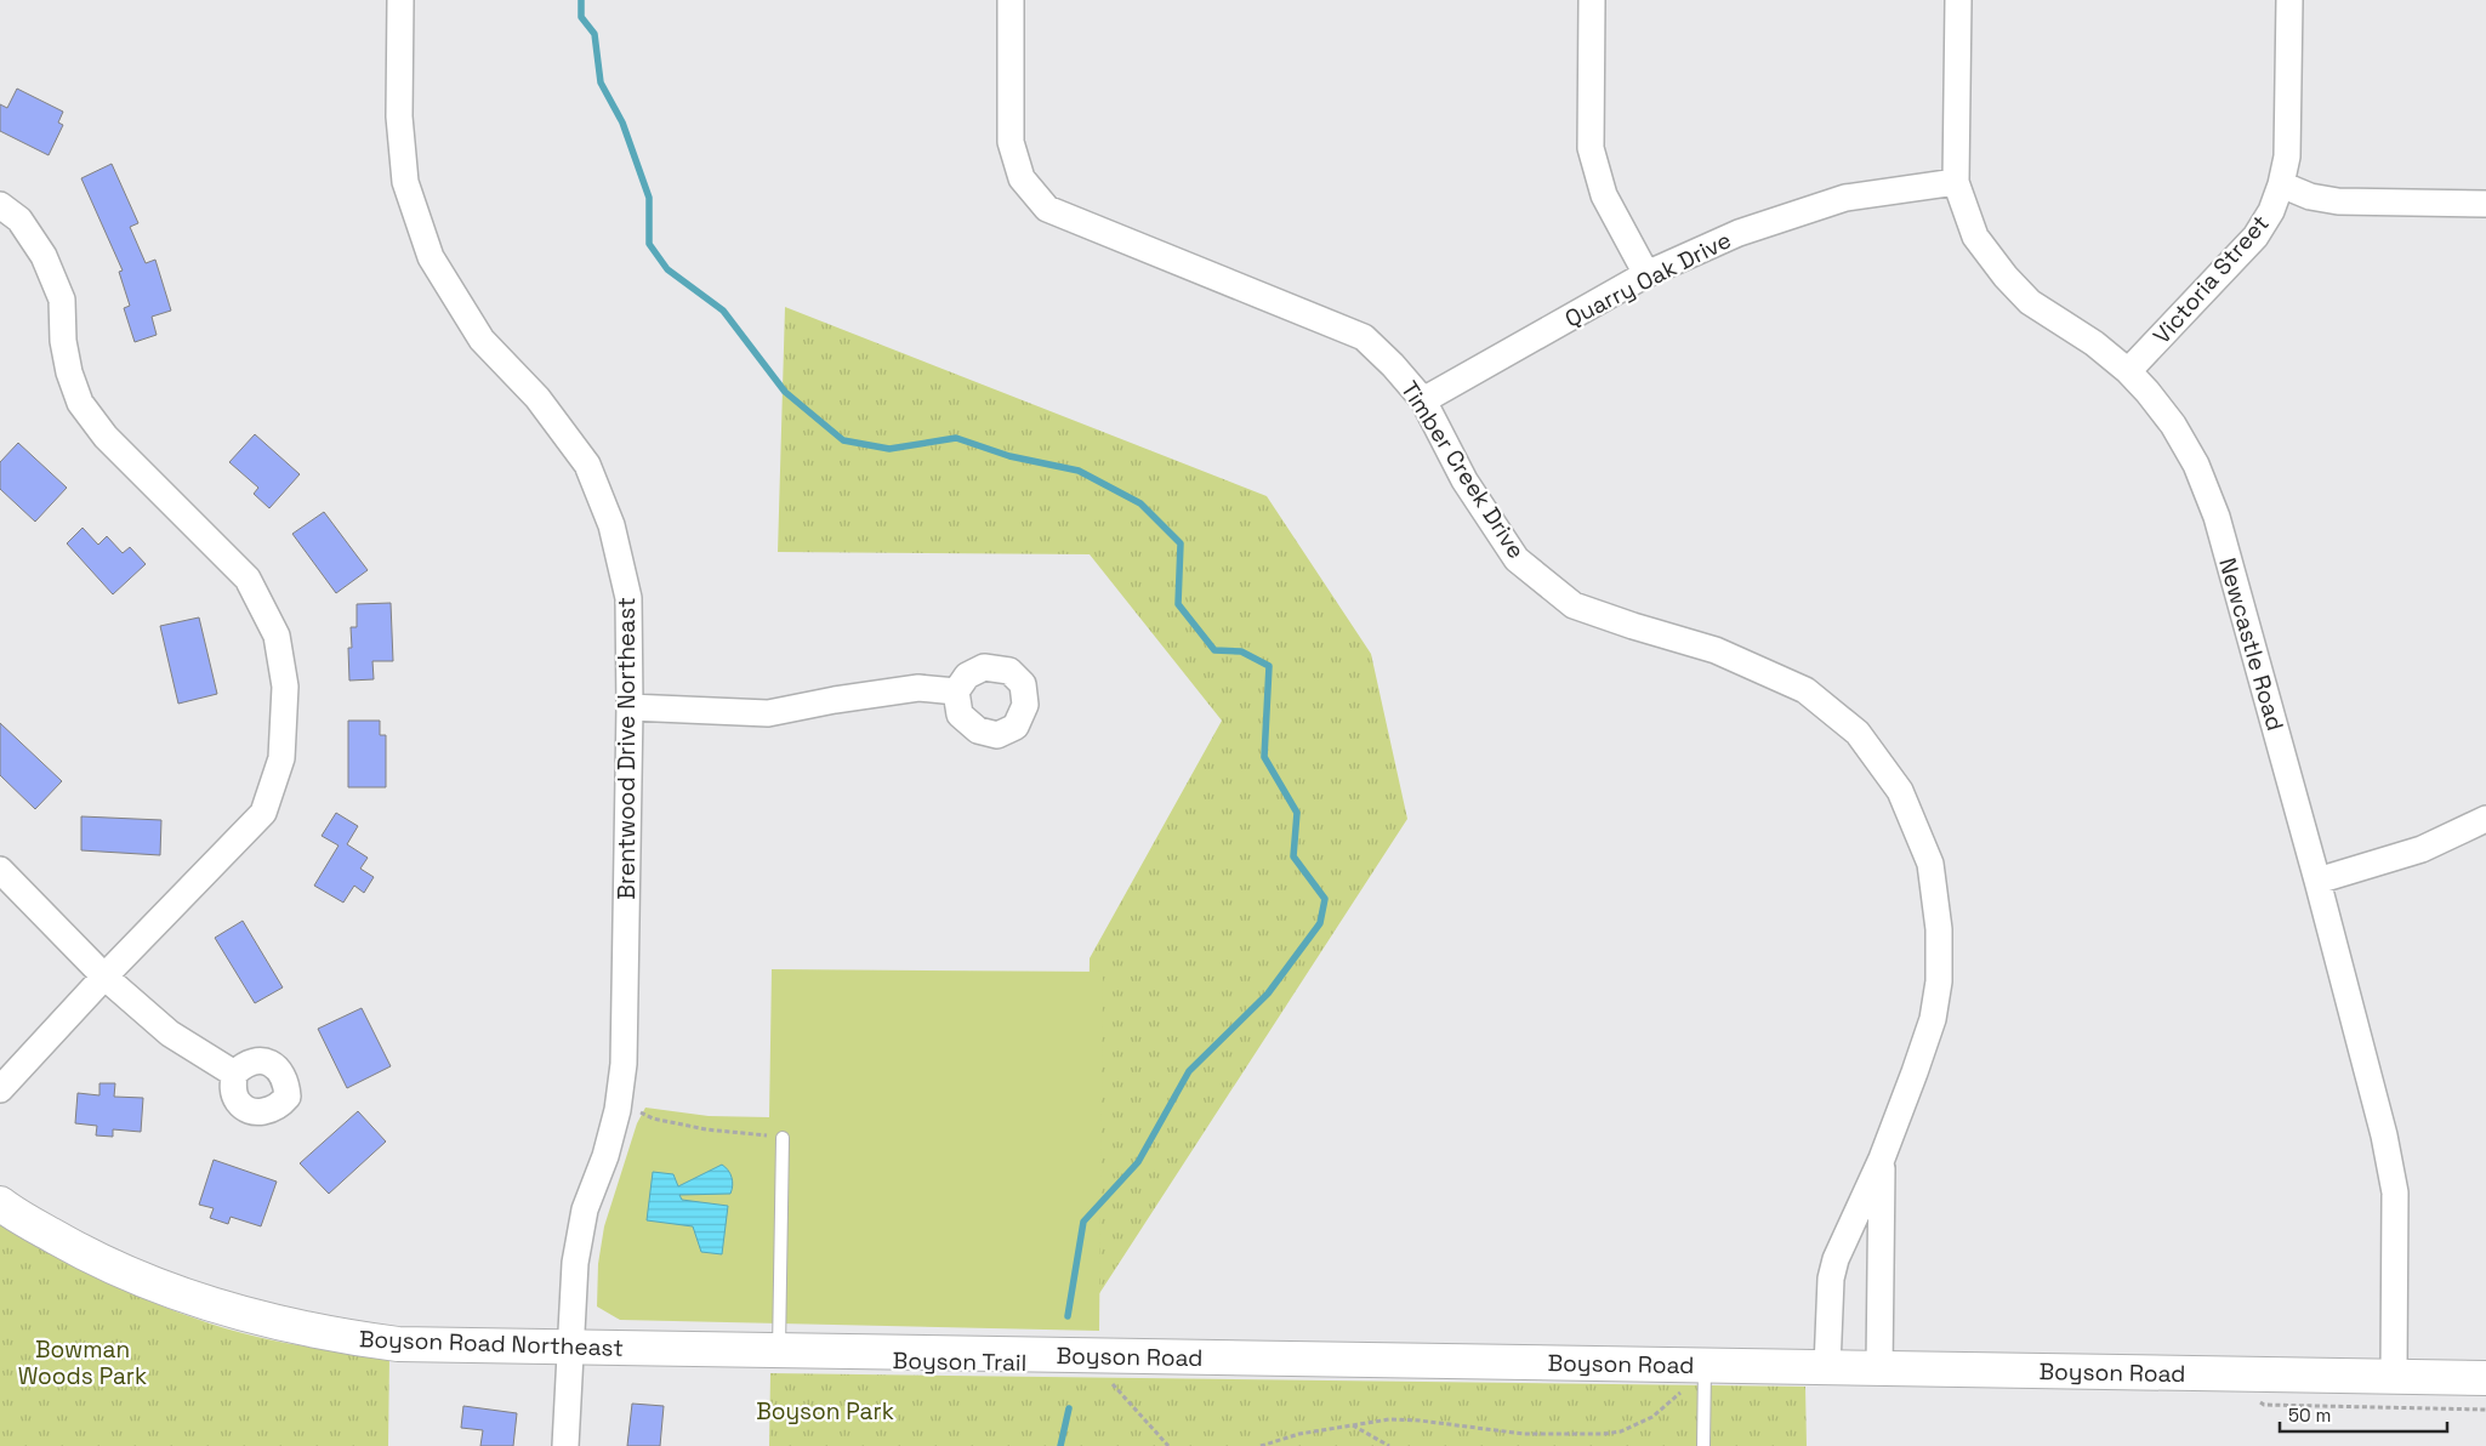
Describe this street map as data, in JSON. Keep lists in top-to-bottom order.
{
  "streets": {
    "street": [
      "Quarry Oak Drive",
      "Victoria Street",
      "Timber Creek Drive",
      "Newcastle Road",
      "Brentwood Drive Northeast",
      "Boyson Road Northeast",
      "Boyson Road"
    ]
  },
  "crossings": [
    ["Quarry Oak Drive", "Timber Creek Drive"],
    ["Quarry Oak Drive", "Newcastle Road"],
    ["Victoria Street", "Newcastle Road"],
    ["Timber Creek Drive", "Boyson Road"],
    ["Newcastle Road", "Boyson Road"],
    ["Brentwood Drive Northeast", "Boyson Road Northeast"],
    ["Boyson Road Northeast", "Boyson Road"]
  ],
  "parks": ["Bowman Woods Park", "Boyson Park"],
  "scale_bar": "50 m"
}
